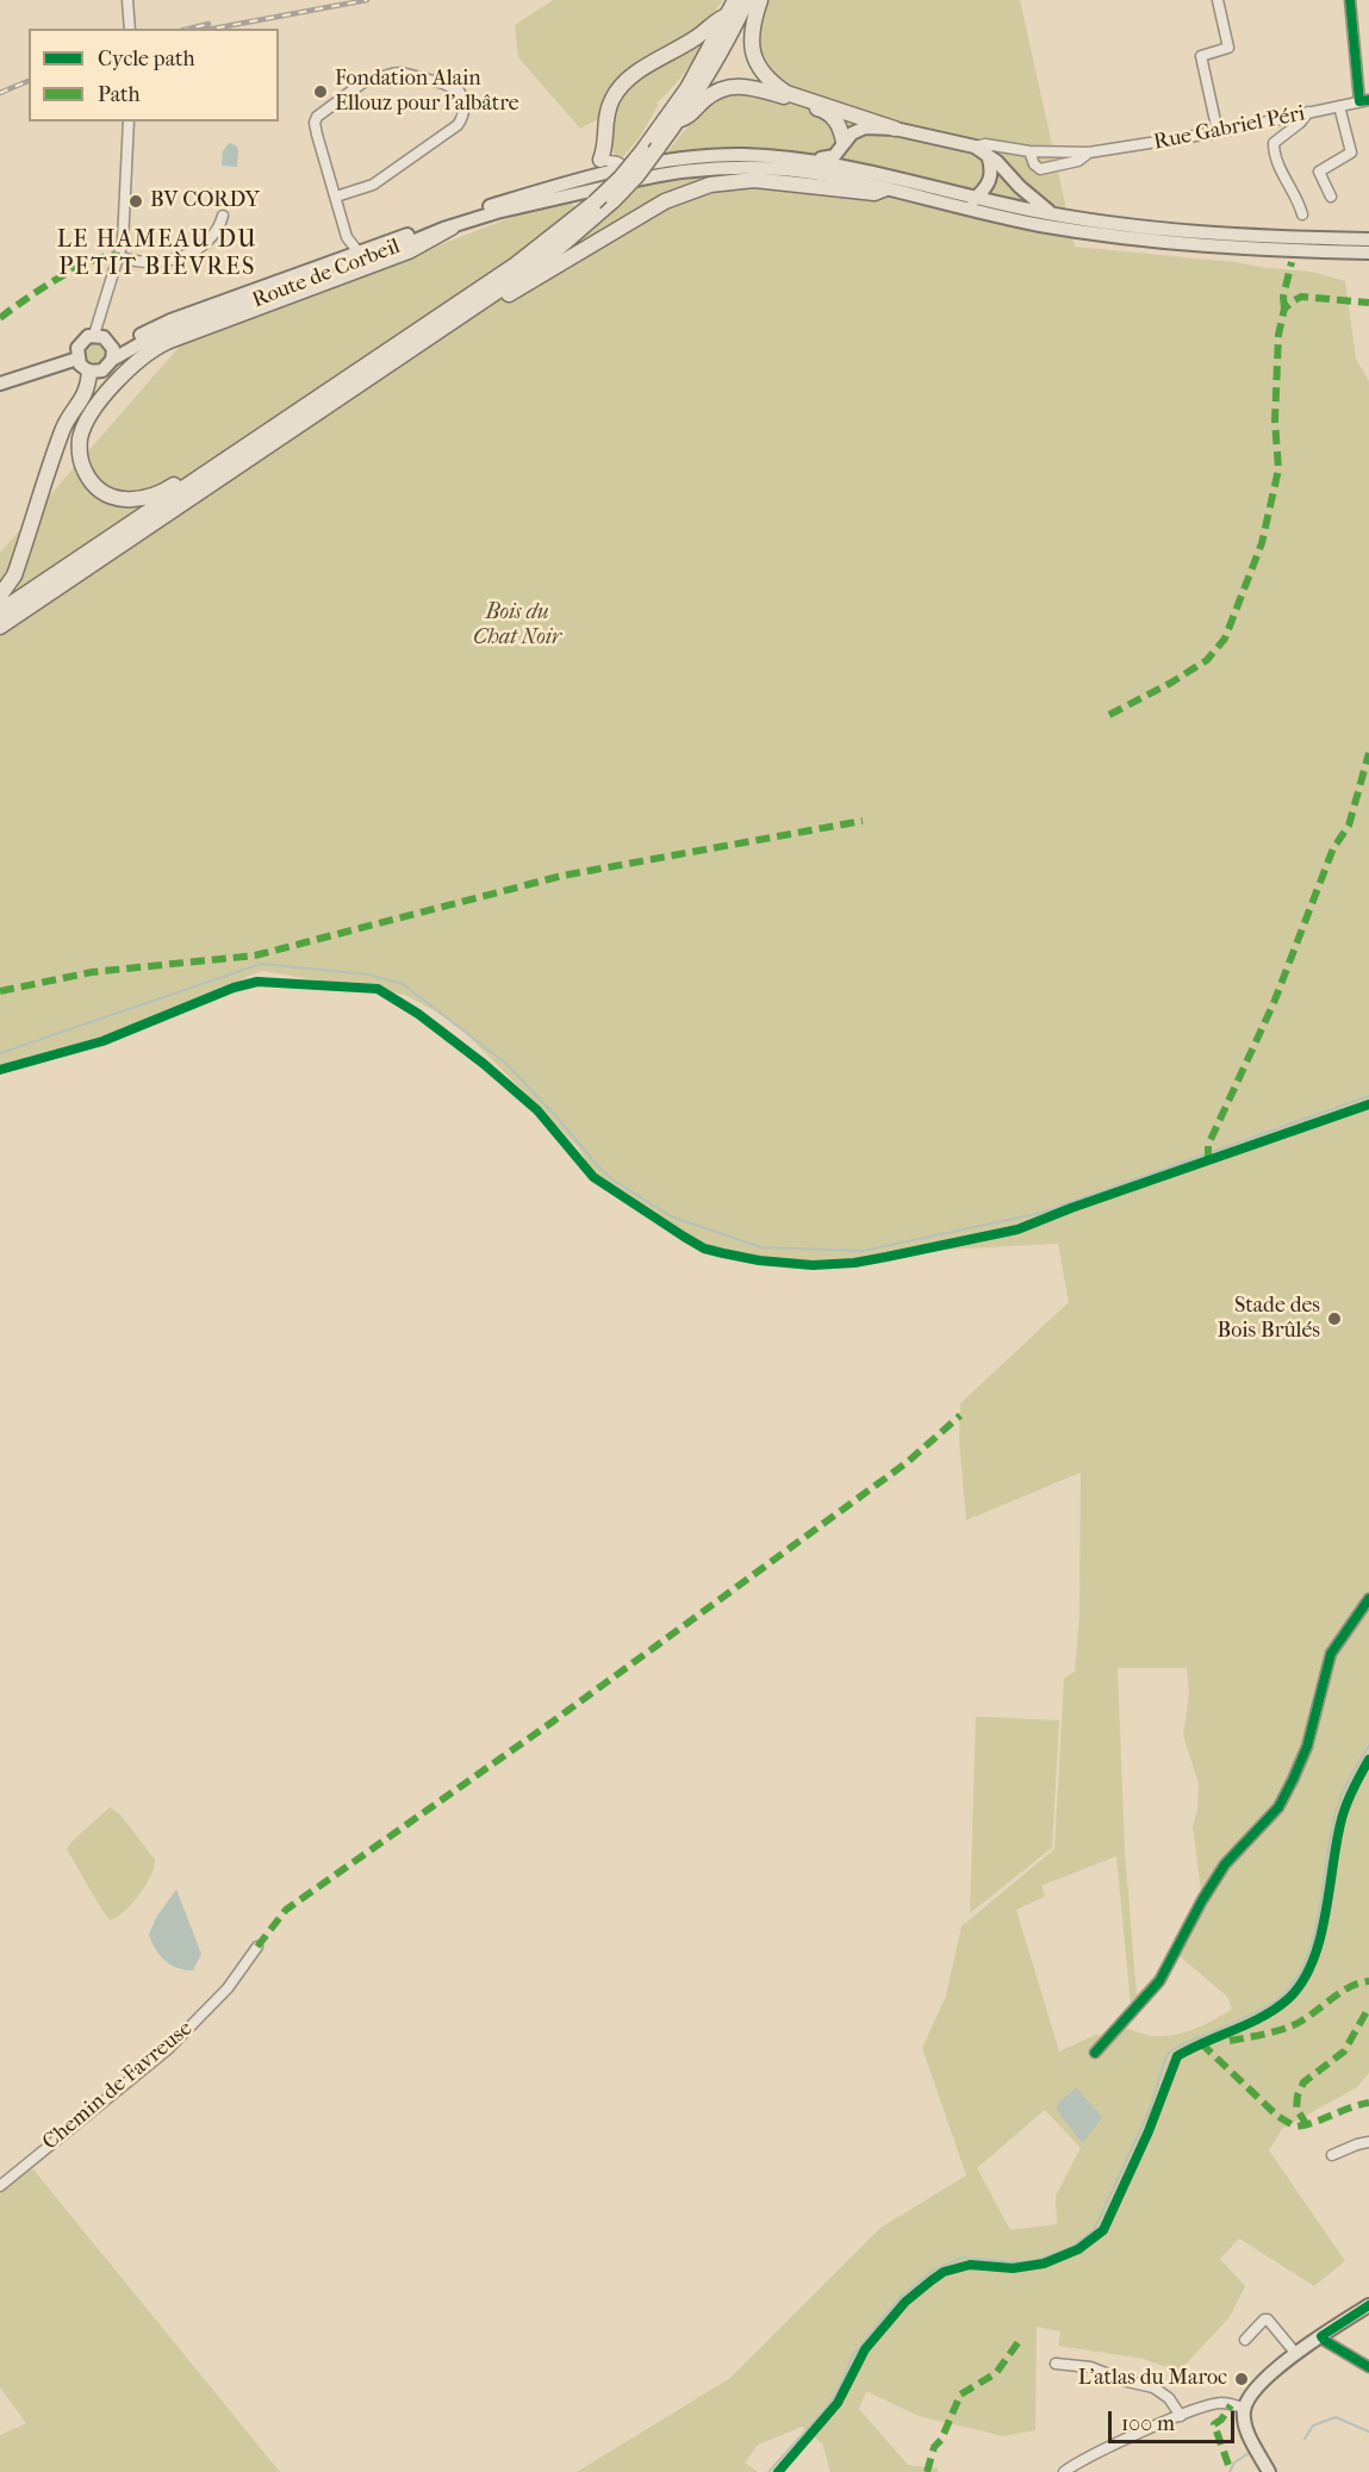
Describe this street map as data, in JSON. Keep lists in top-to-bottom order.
{
  "streets": {
    "main road": ["Route de Corbeil"],
    "street": ["Rue Gabriel Péri", "Chemin de Favreuse"]
  },
  "districts": ["LE HAMEAU DU PETIT BIÈVRES"],
  "parks": ["Bois du Chat Noir"],
  "places": [
    "Fondation Alain Ellouz pour l’albâtre",
    "BV CORDY",
    "Stade des Bois Brûlés",
    "L'atlas du Maroc"
  ],
  "legend": ["Cycle path", "Path"],
  "scale_bar": "100 m"
}
